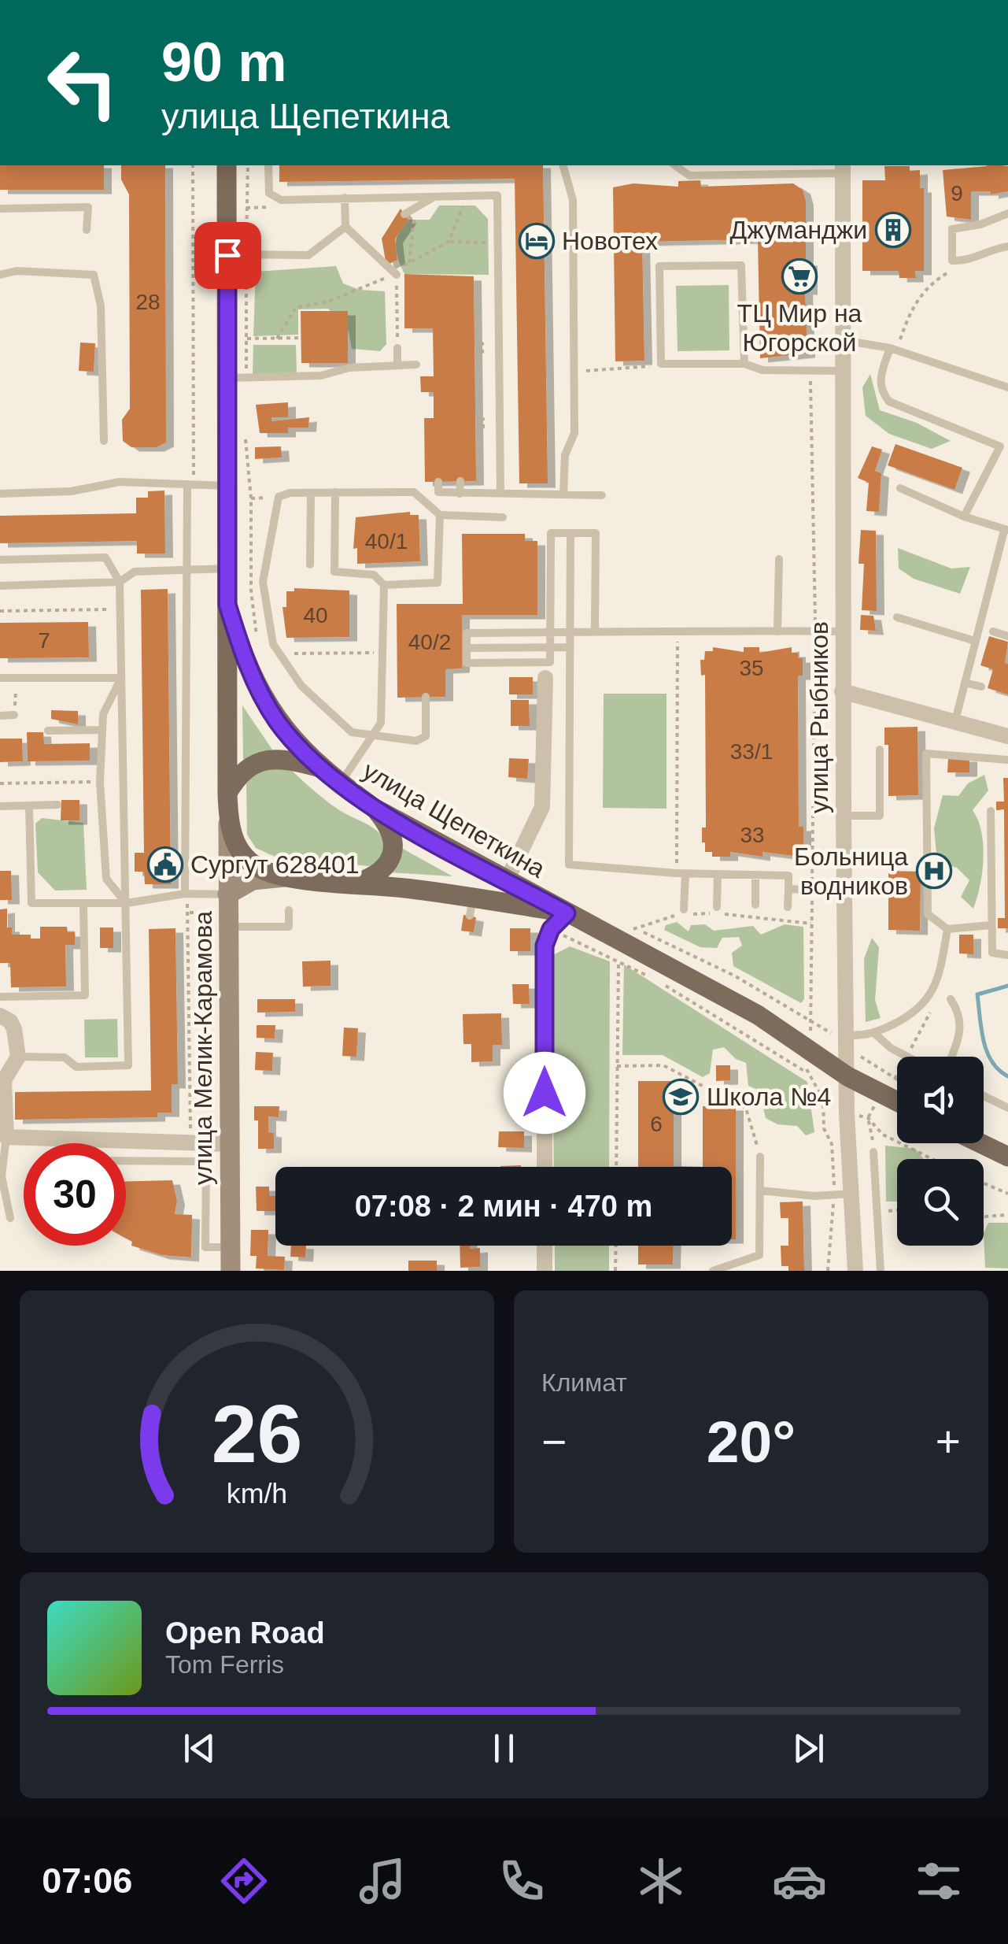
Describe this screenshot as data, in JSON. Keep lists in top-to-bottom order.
{
  "streets": {
    "main road": ["улица Щепеткина", "улица Мелик-Карамова"],
    "street": ["улица Рыбников"]
  },
  "crossings": [
    ["улица Рыбников", "улица Щепеткина"],
    ["улица Щепеткина", "улица Мелик-Карамова"]
  ],
  "places": {
    "building": ["Джуманджи"],
    "hotel": ["Новотех"],
    "supermarket": ["ТЦ Мир на Югорской"],
    "public building": ["Сургут 628401"],
    "hospital": ["Больница водников"],
    "school or university": ["Школа №4"]
  },
  "house_numbers": [
    "9",
    "28",
    "40/1",
    "40",
    "7",
    "40/2",
    "35",
    "33/1",
    "33",
    "6"
  ],
  "page": {
    "turn": ["90 m", "улица Щепеткина"],
    "limit": "30",
    "trip": "07:08 · 2 мин · 470 m",
    "tile": "Климат",
    "heat": ["−", "20°", "+"],
    "song": ["Open Road", "Tom Ferris"],
    "tabs": "07:06",
    "gauge": ["26", "km/h"]
  }
}
